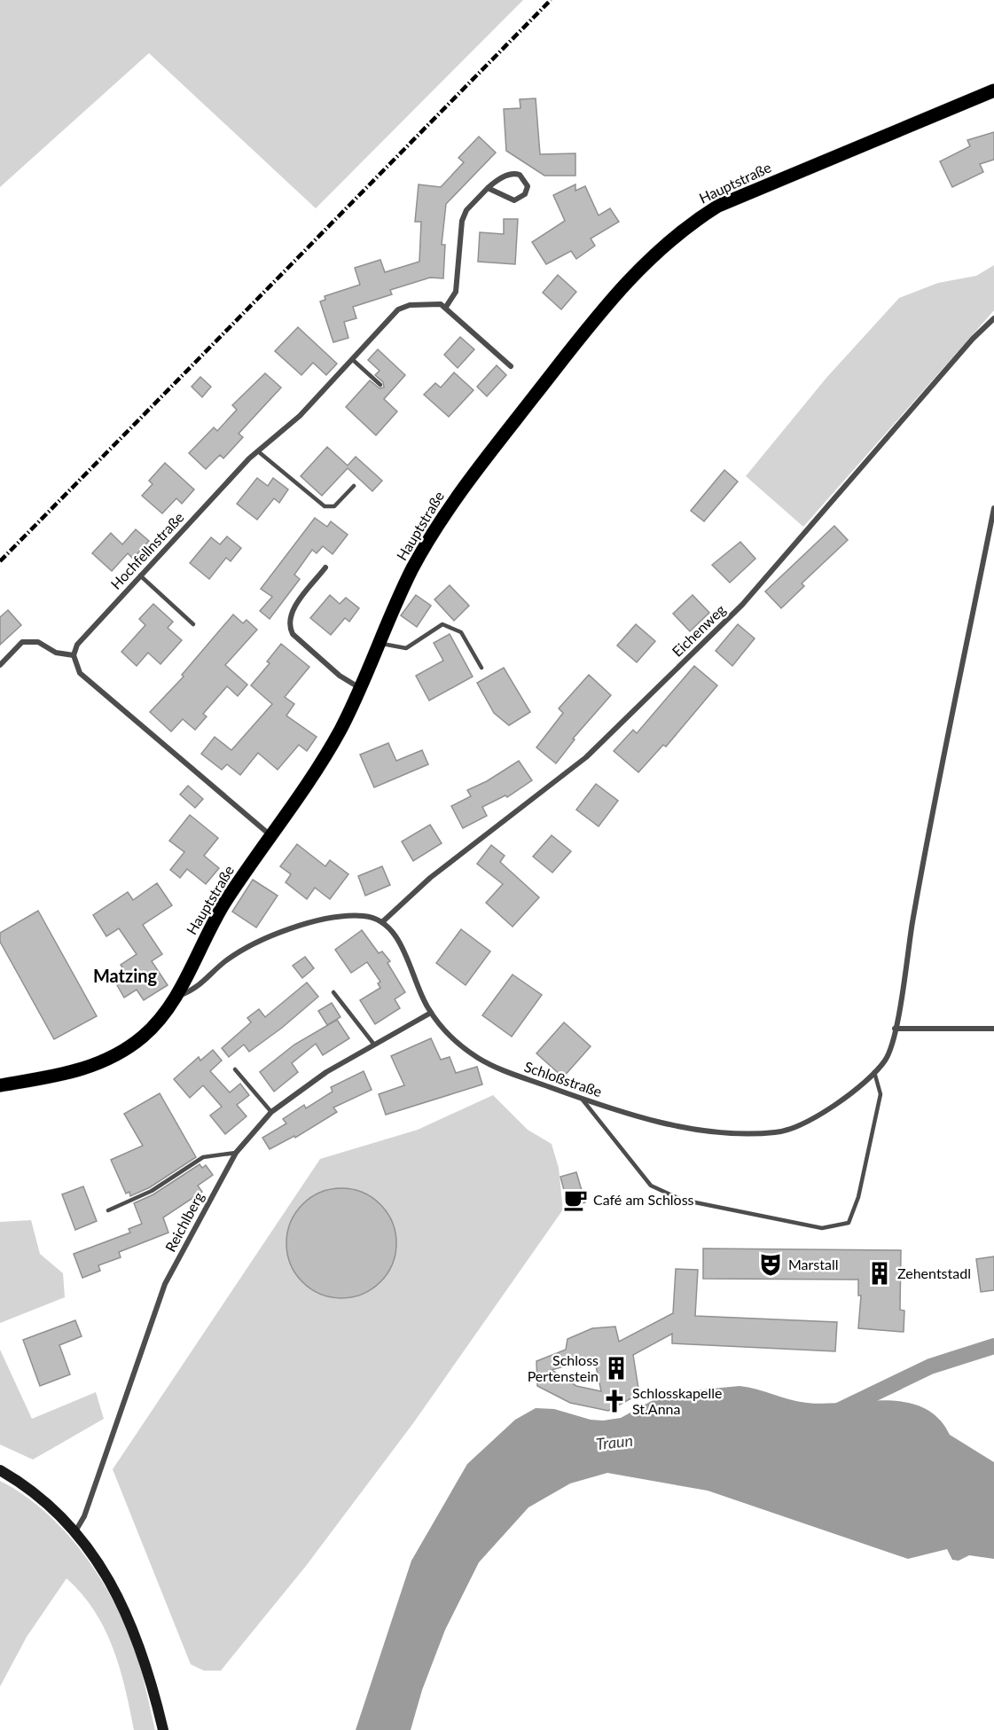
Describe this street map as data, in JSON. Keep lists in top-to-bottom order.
{
  "streets": {
    "main road": ["Hauptstraße"],
    "street": [
      "Hochfellnstraße",
      "Eichenweg",
      "Schloßstraße",
      "Reichlberg"
    ]
  },
  "crossings": [
    ["Eichenweg", "Schloßstraße"],
    ["Schloßstraße", "Reichlberg"]
  ],
  "districts": ["Matzing"],
  "water": ["Traun"],
  "places": {
    "cafe": ["Café am Schloss"],
    "theatre": ["Marstall"],
    "building": ["Zehentstadl", "Schloss Pertenstein"],
    "church": ["Schlosskapelle St.Anna"]
  }
}
